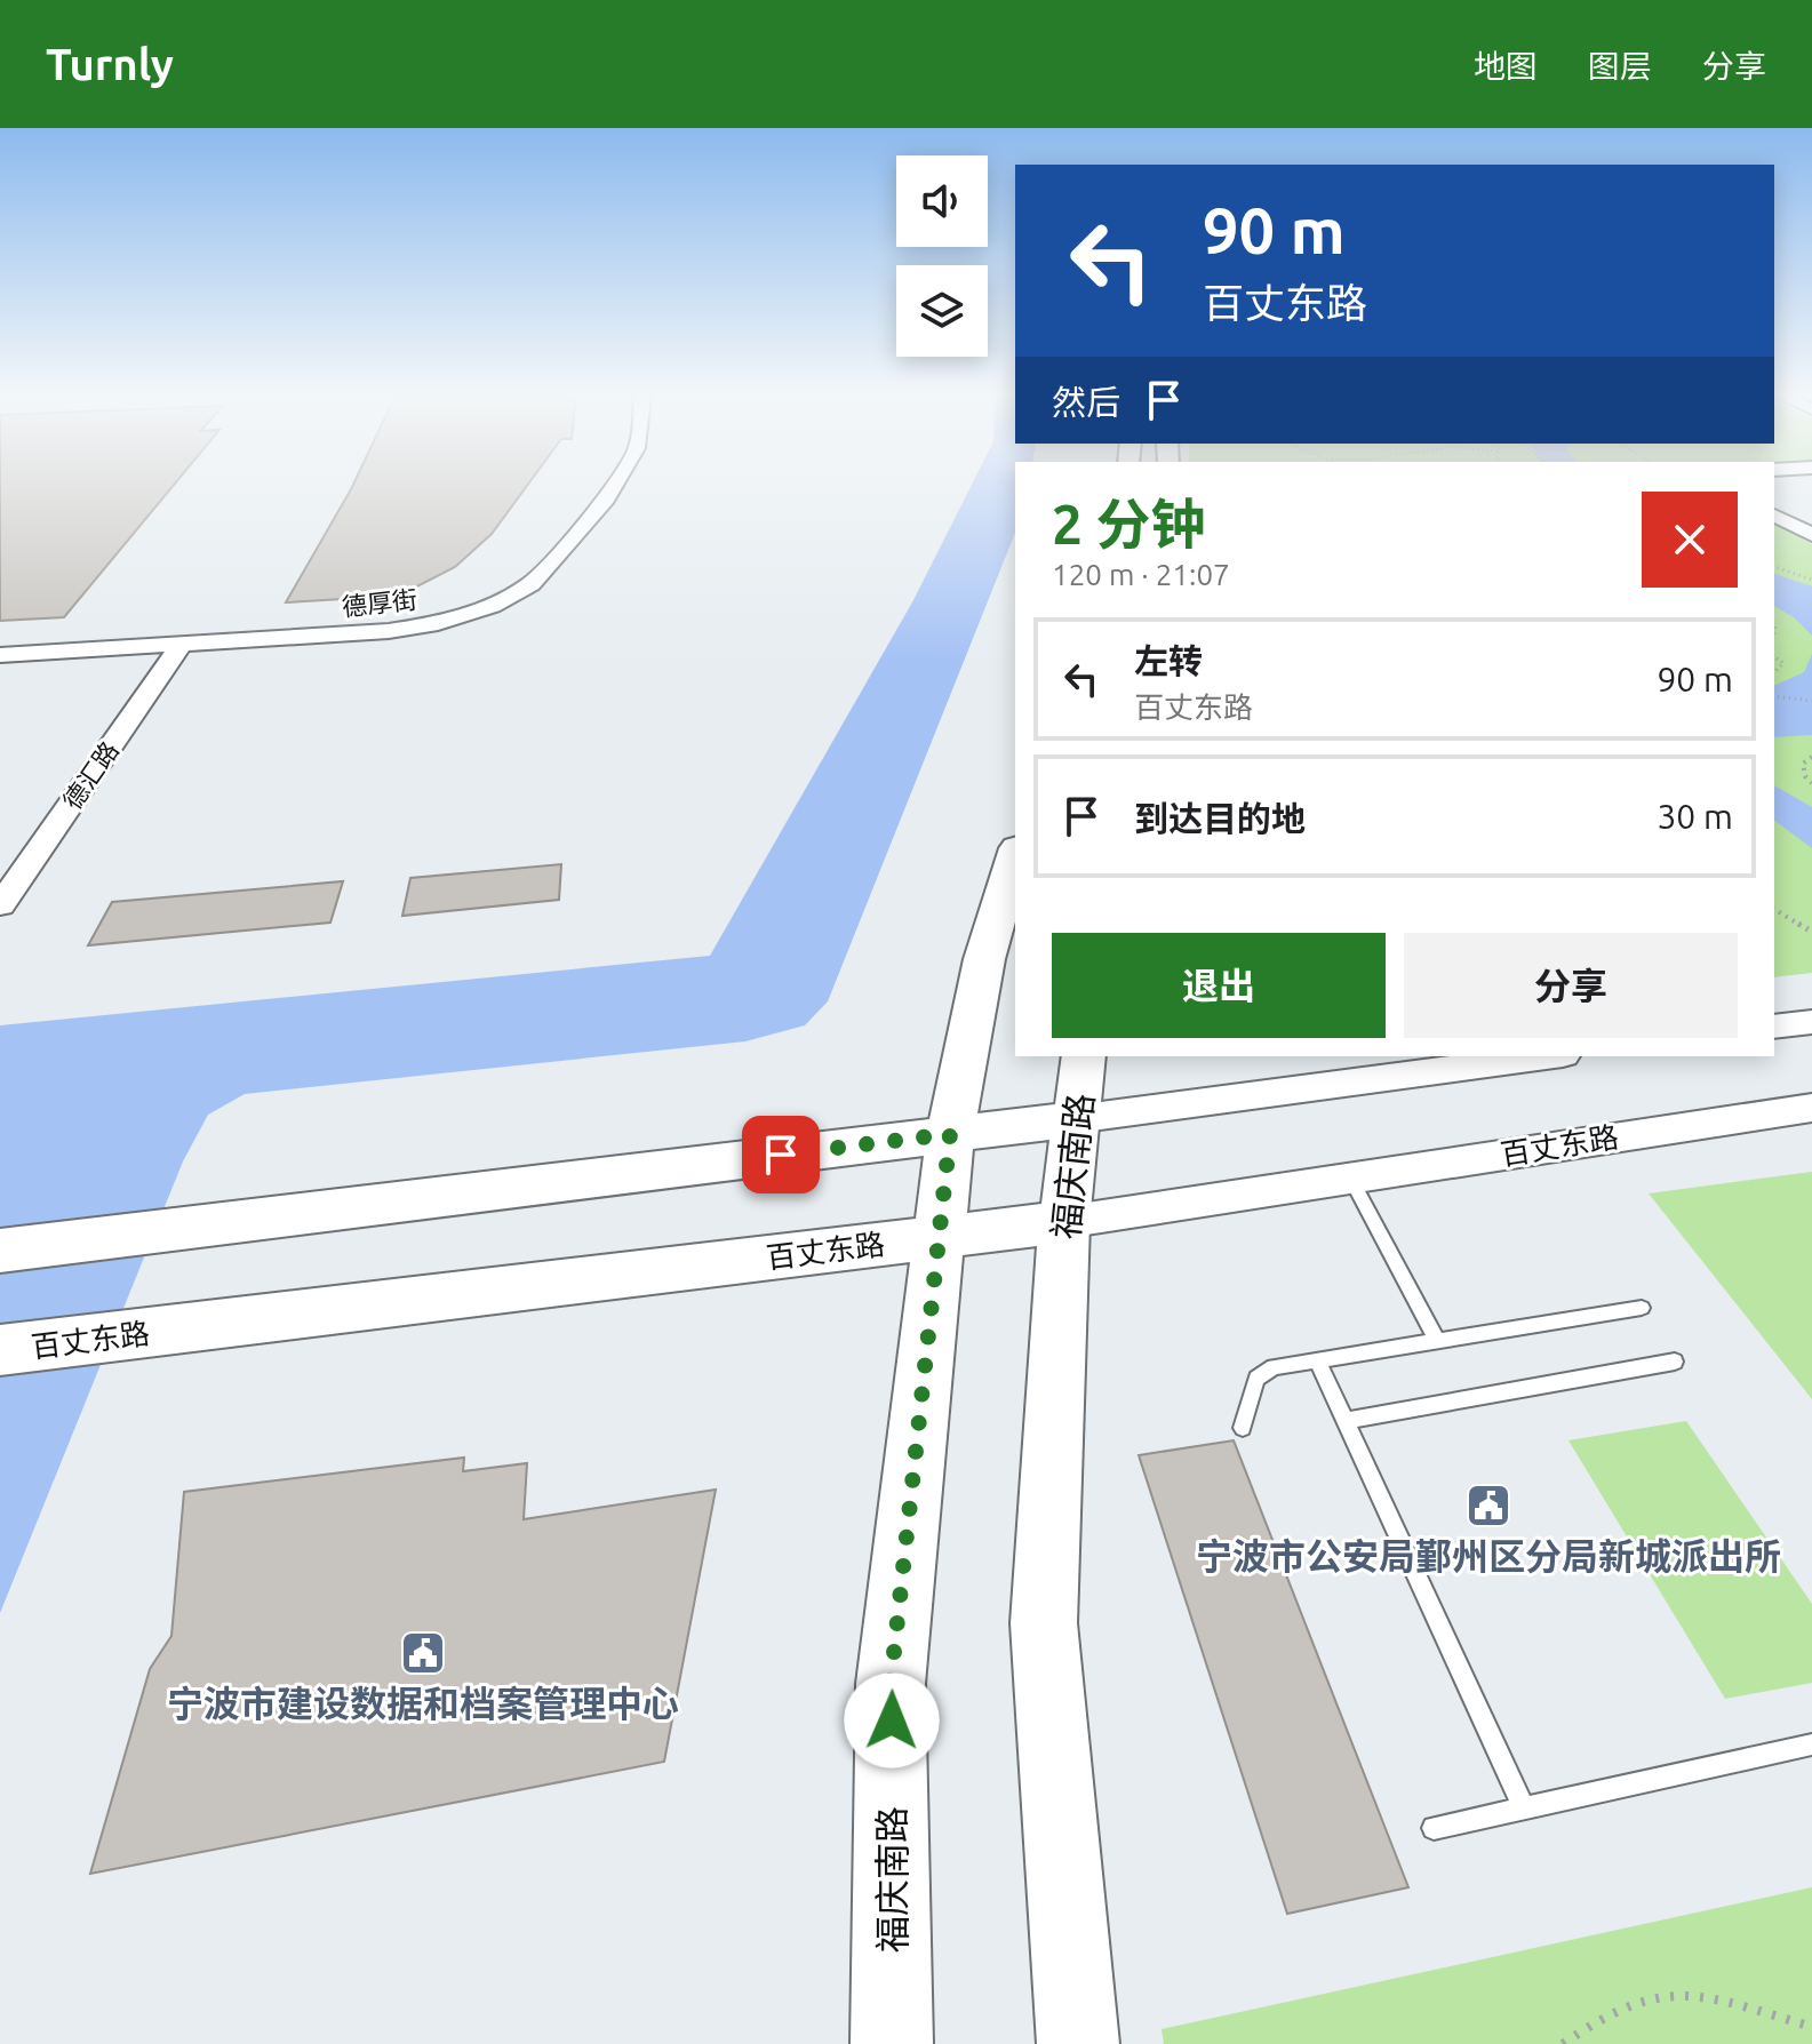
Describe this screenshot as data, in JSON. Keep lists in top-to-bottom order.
{
  "streets": {
    "main road": ["百丈东路", "福庆南路"],
    "street": ["德厚街", "德汇路"]
  },
  "crossings": [
    ["德厚街", "德汇路"],
    ["百丈东路", "福庆南路"]
  ],
  "places": {
    "public building": ["宁波市公安局鄞州区分局新城派出所", "宁波市建设数据和档案管理中心"]
  },
  "page": {
    "header": "Turnly",
    "nav": ["地图", "图层", "分享"],
    "turn": ["90 m", "百丈东路"],
    "then": "然后",
    "heading": ["2 分钟", "120 m · 21:07"],
    "list": [
      {
        "name": "左转",
        "note": "百丈东路",
        "value": "90 m"
      },
      {
        "name": "到达目的地",
        "value": "30 m"
      }
    ],
    "buttons": ["退出", "分享"]
  }
}
